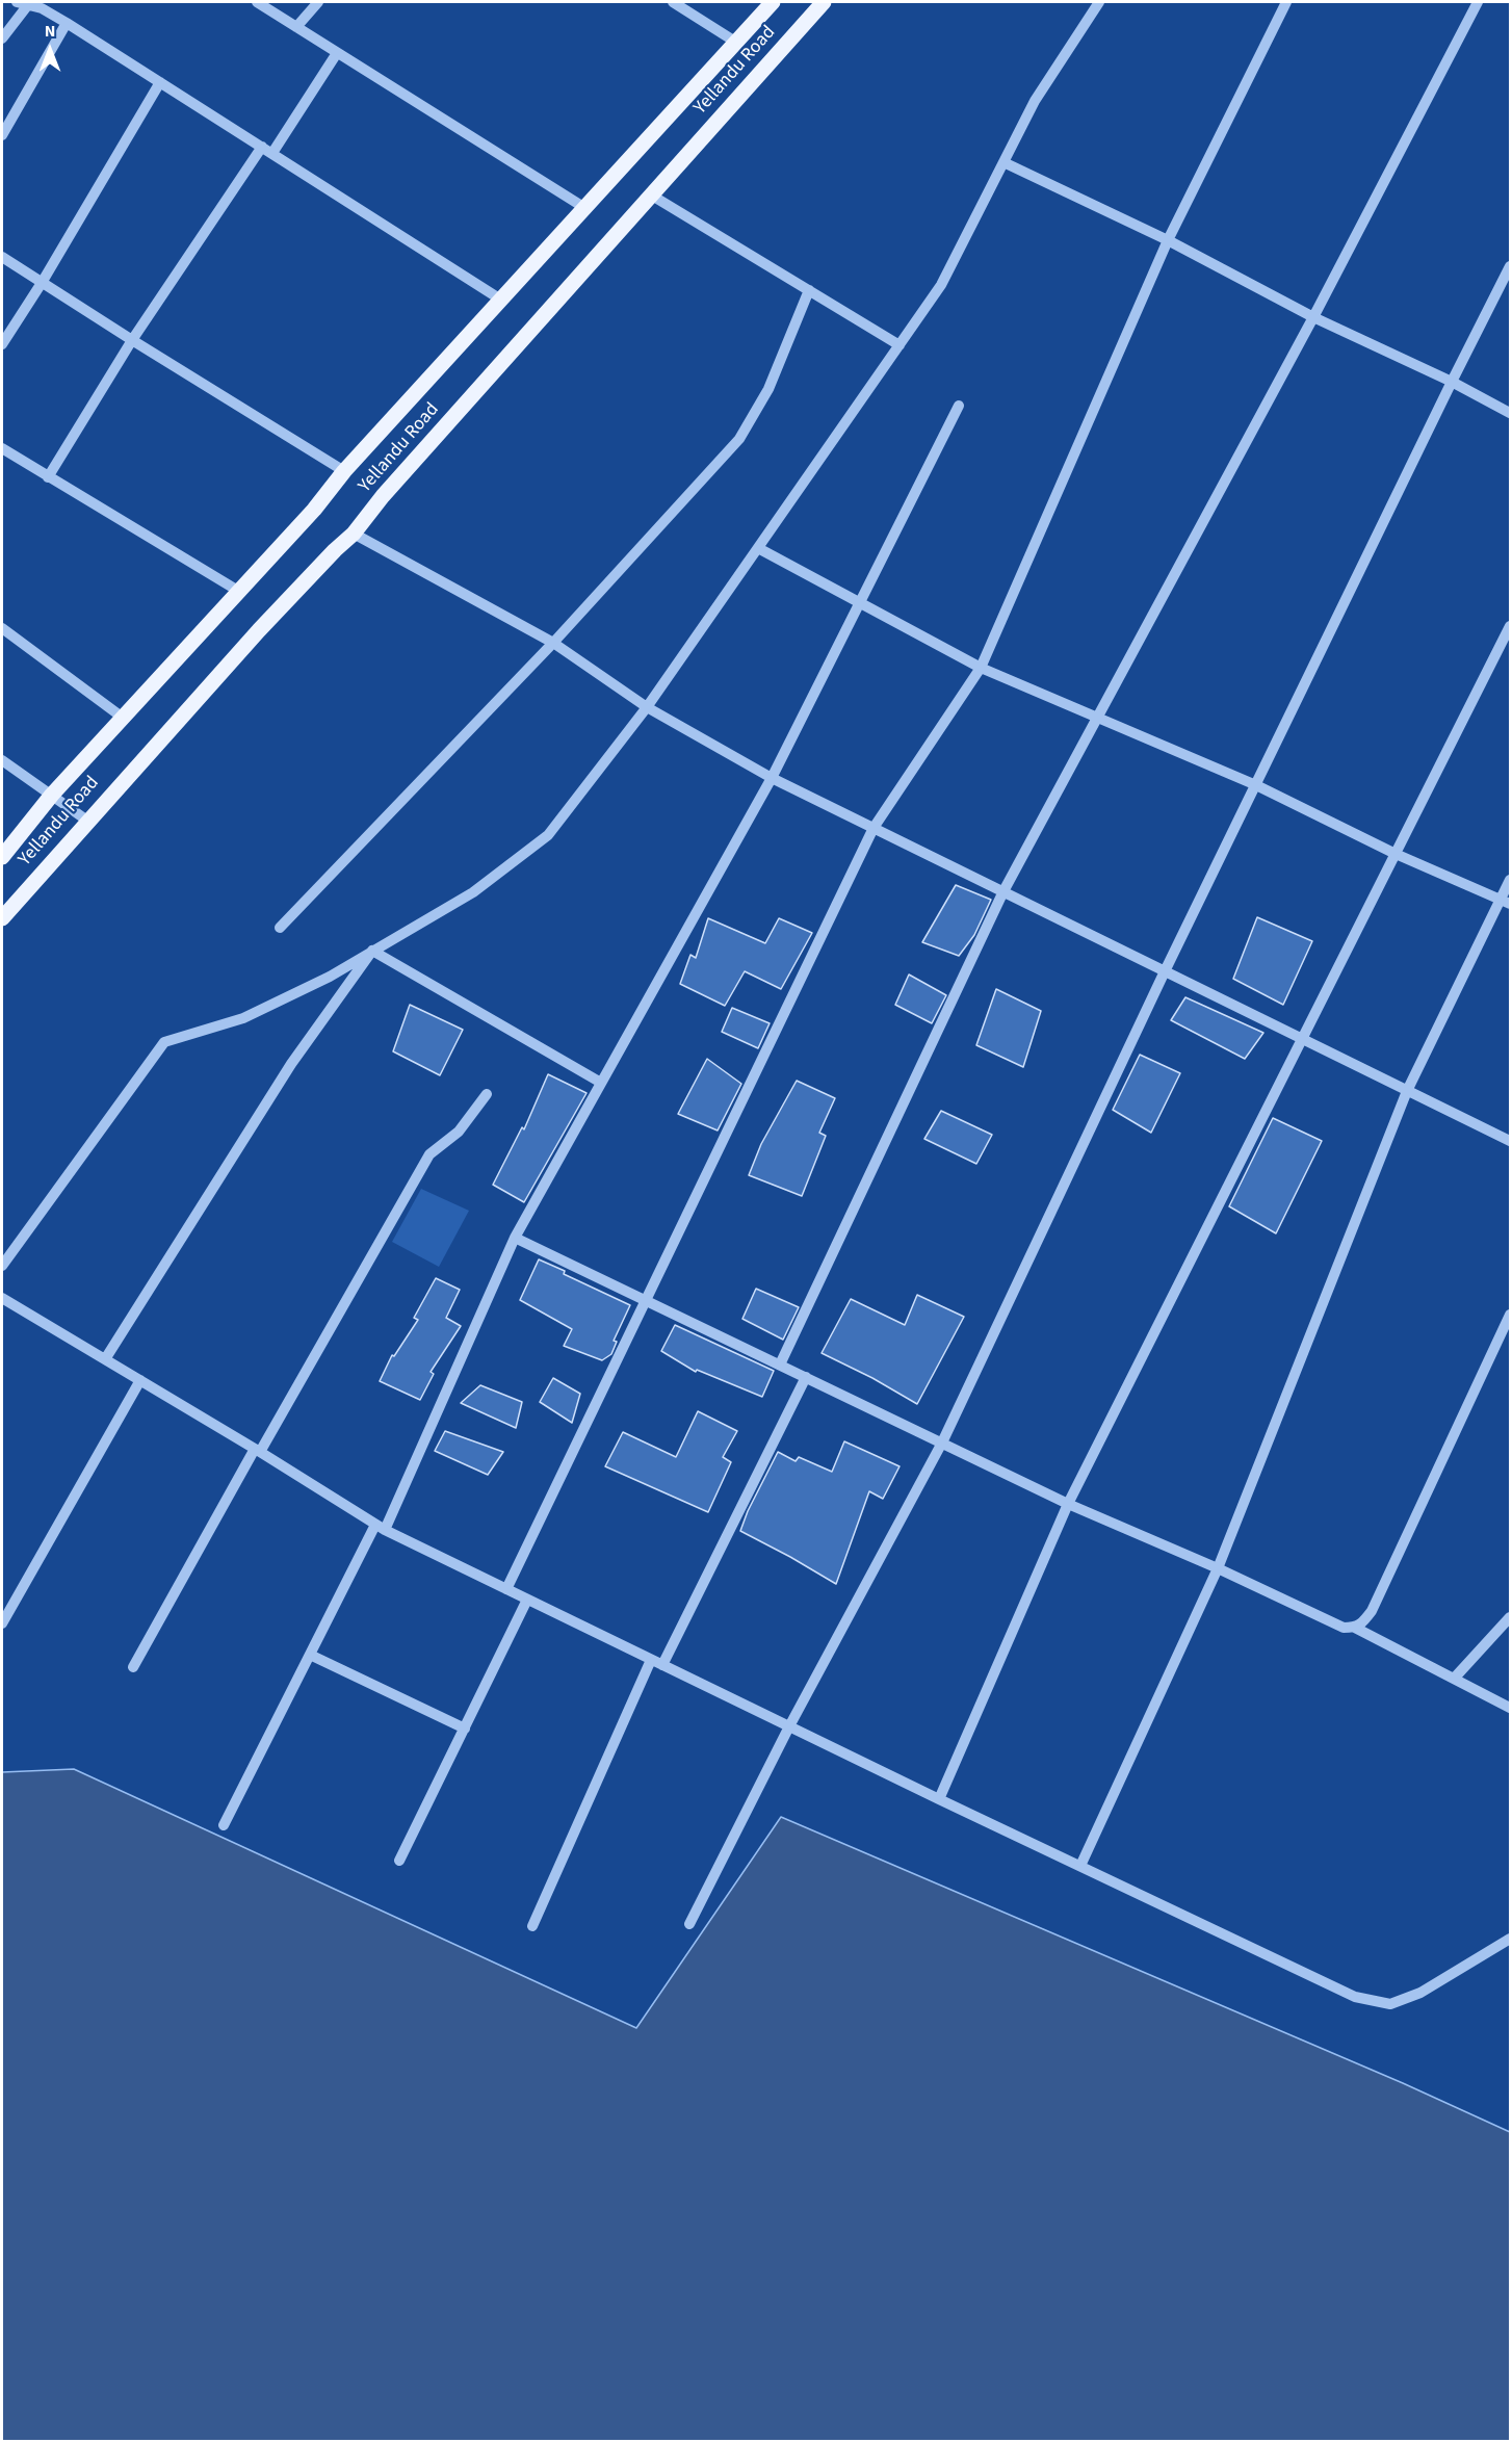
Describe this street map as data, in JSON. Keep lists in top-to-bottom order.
{
  "streets": {
    "main road": ["Yellandu Road"]
  },
  "north": "top"
}
